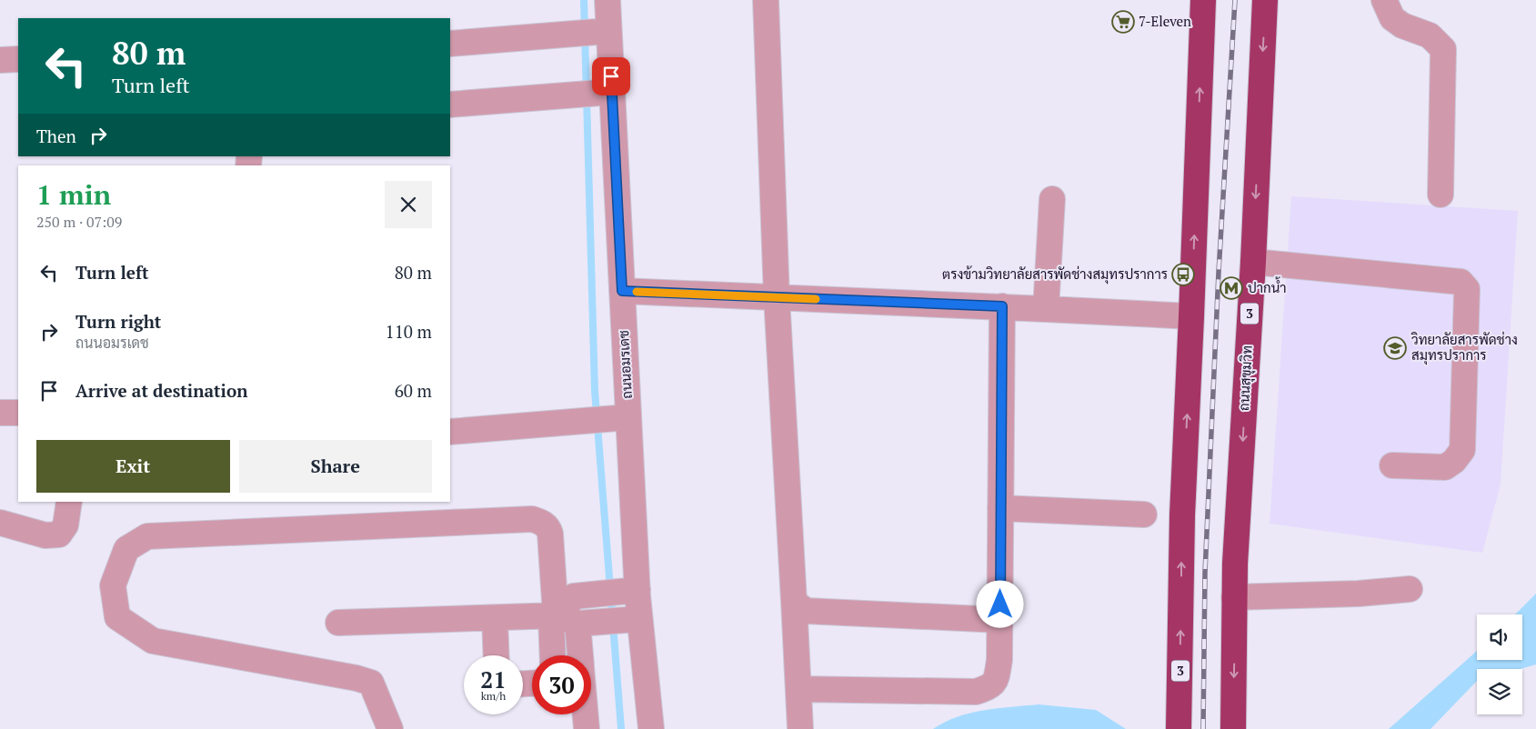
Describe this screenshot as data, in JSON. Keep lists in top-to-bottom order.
{
  "streets": {
    "highway": ["3", "ถนนสุขุมวิท"],
    "street": ["ถนนอมรเดช"]
  },
  "places": {
    "supermarket": ["7-Eleven"],
    "bus stop": ["ตรงข้ามวิทยาลัยสารพัดช่างสมุทรปราการ"],
    "metro station": ["ปากน้ำ"],
    "school or university": ["วิทยาลัยสารพัดช่าง สมุทรปราการ"]
  },
  "page": {
    "turn": ["80 m", "Turn left"],
    "then": "Then",
    "heading": ["1 min", "250 m · 07:09"],
    "list": [
      {
        "name": "Turn left",
        "value": "80 m"
      },
      {
        "name": "Turn right",
        "note": "ถนนอมรเดช",
        "value": "110 m"
      },
      {
        "name": "Arrive at destination",
        "value": "60 m"
      }
    ],
    "buttons": ["Exit", "Share"],
    "speed": "21 km/h",
    "limit": "30"
  }
}
